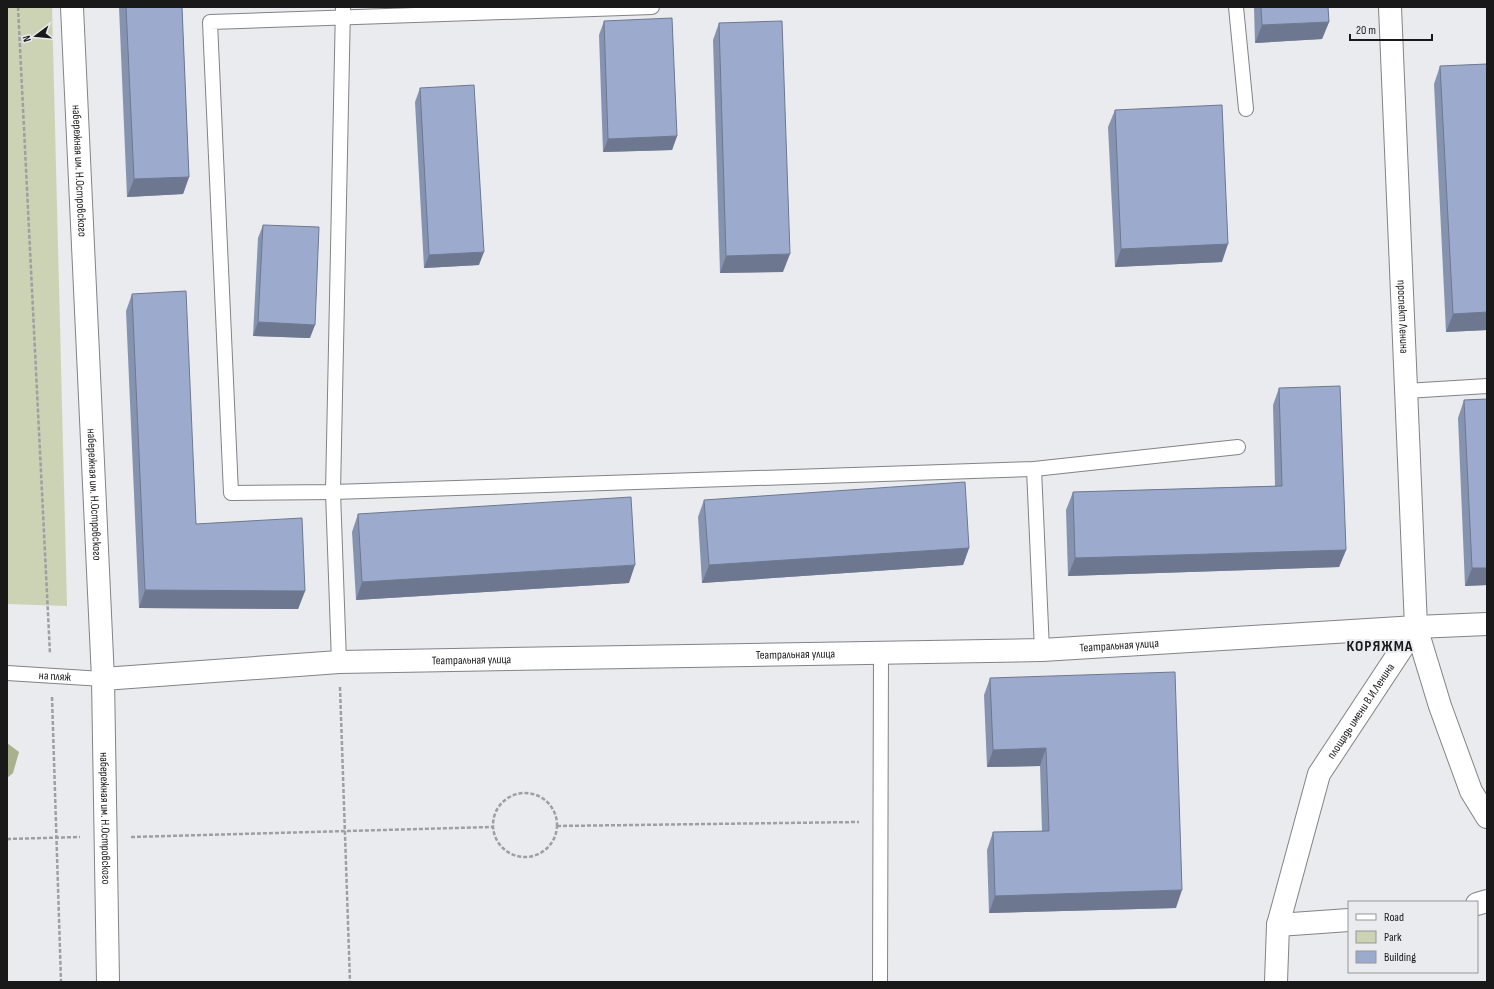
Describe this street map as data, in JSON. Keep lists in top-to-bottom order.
{
  "streets": {
    "street": [
      "набережная им. Н.Островского",
      "проспект Ленина",
      "Театральная улица",
      "площадь имени В.И.Ленина"
    ],
    "lane": ["на пляж"]
  },
  "crossings": [
    ["набережная им. Н.Островского", "Театральная улица"],
    ["набережная им. Н.Островского", "на пляж"],
    ["проспект Ленина", "Театральная улица"],
    ["проспект Ленина", "площадь имени В.И.Ленина"],
    ["Театральная улица", "на пляж"],
    ["Театральная улица", "площадь имени В.И.Ленина"]
  ],
  "districts": ["КОРЯЖМА"],
  "legend": ["Road", "Park", "Building"],
  "scale_bar": "20 m",
  "north": "left"
}
